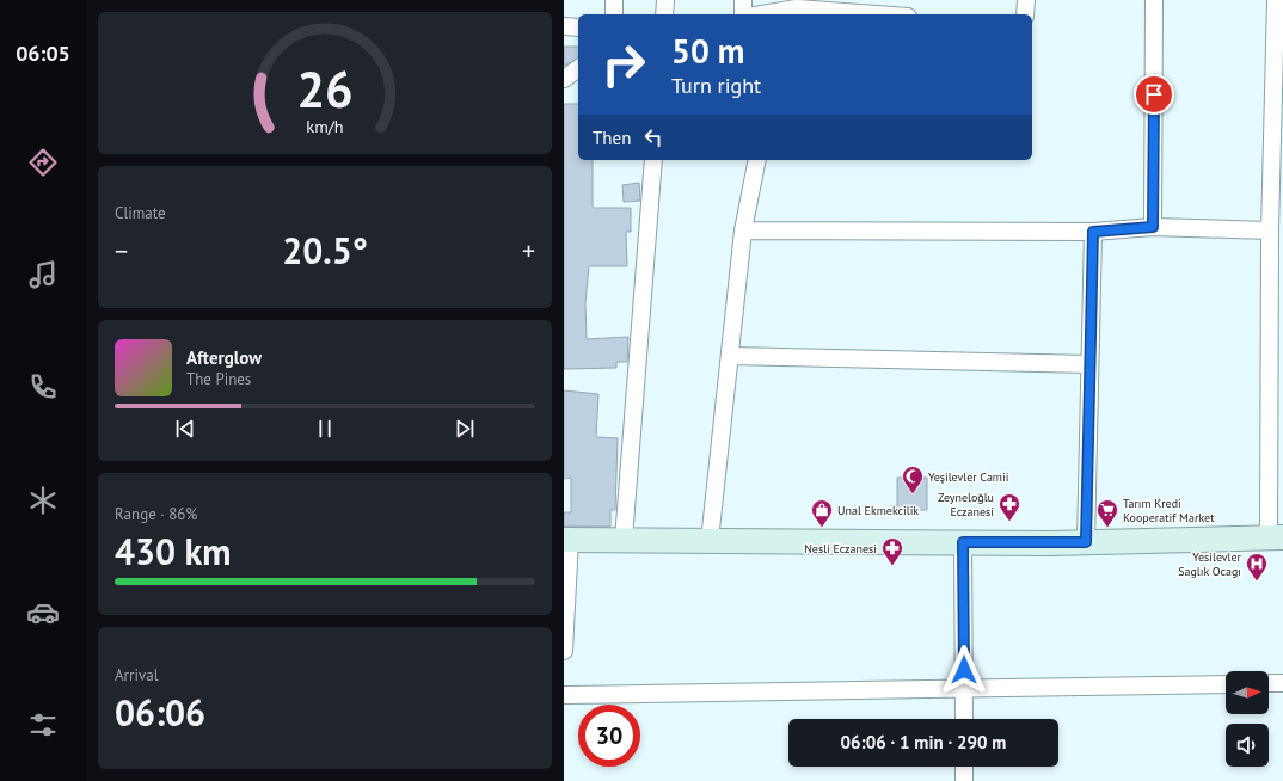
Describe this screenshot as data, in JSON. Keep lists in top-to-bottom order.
{
  "places": {
    "mosque": ["Yeşilevler Camii"],
    "pharmacy": ["Zeyneloğlu Eczanesi", "Nesli Eczanesi"],
    "shop": ["Unal Ekmekcilik"],
    "supermarket": ["Tarım Kredi Kooperatif Market"],
    "hospital": ["Yesilevler Saglık Ocagı"]
  },
  "north": "right",
  "page": {
    "tabs": "06:05",
    "turn": ["50 m", "Turn right"],
    "then": "Then",
    "tile": [
      "Climate",
      ["Range · 86%", "430 km"],
      ["Arrival", "06:06"]
    ],
    "heat": ["−", "20.5°", "+"],
    "song": ["Afterglow", "The Pines"],
    "limit": "30",
    "trip": "06:06 · 1 min · 290 m",
    "gauge": ["26", "km/h"]
  }
}
